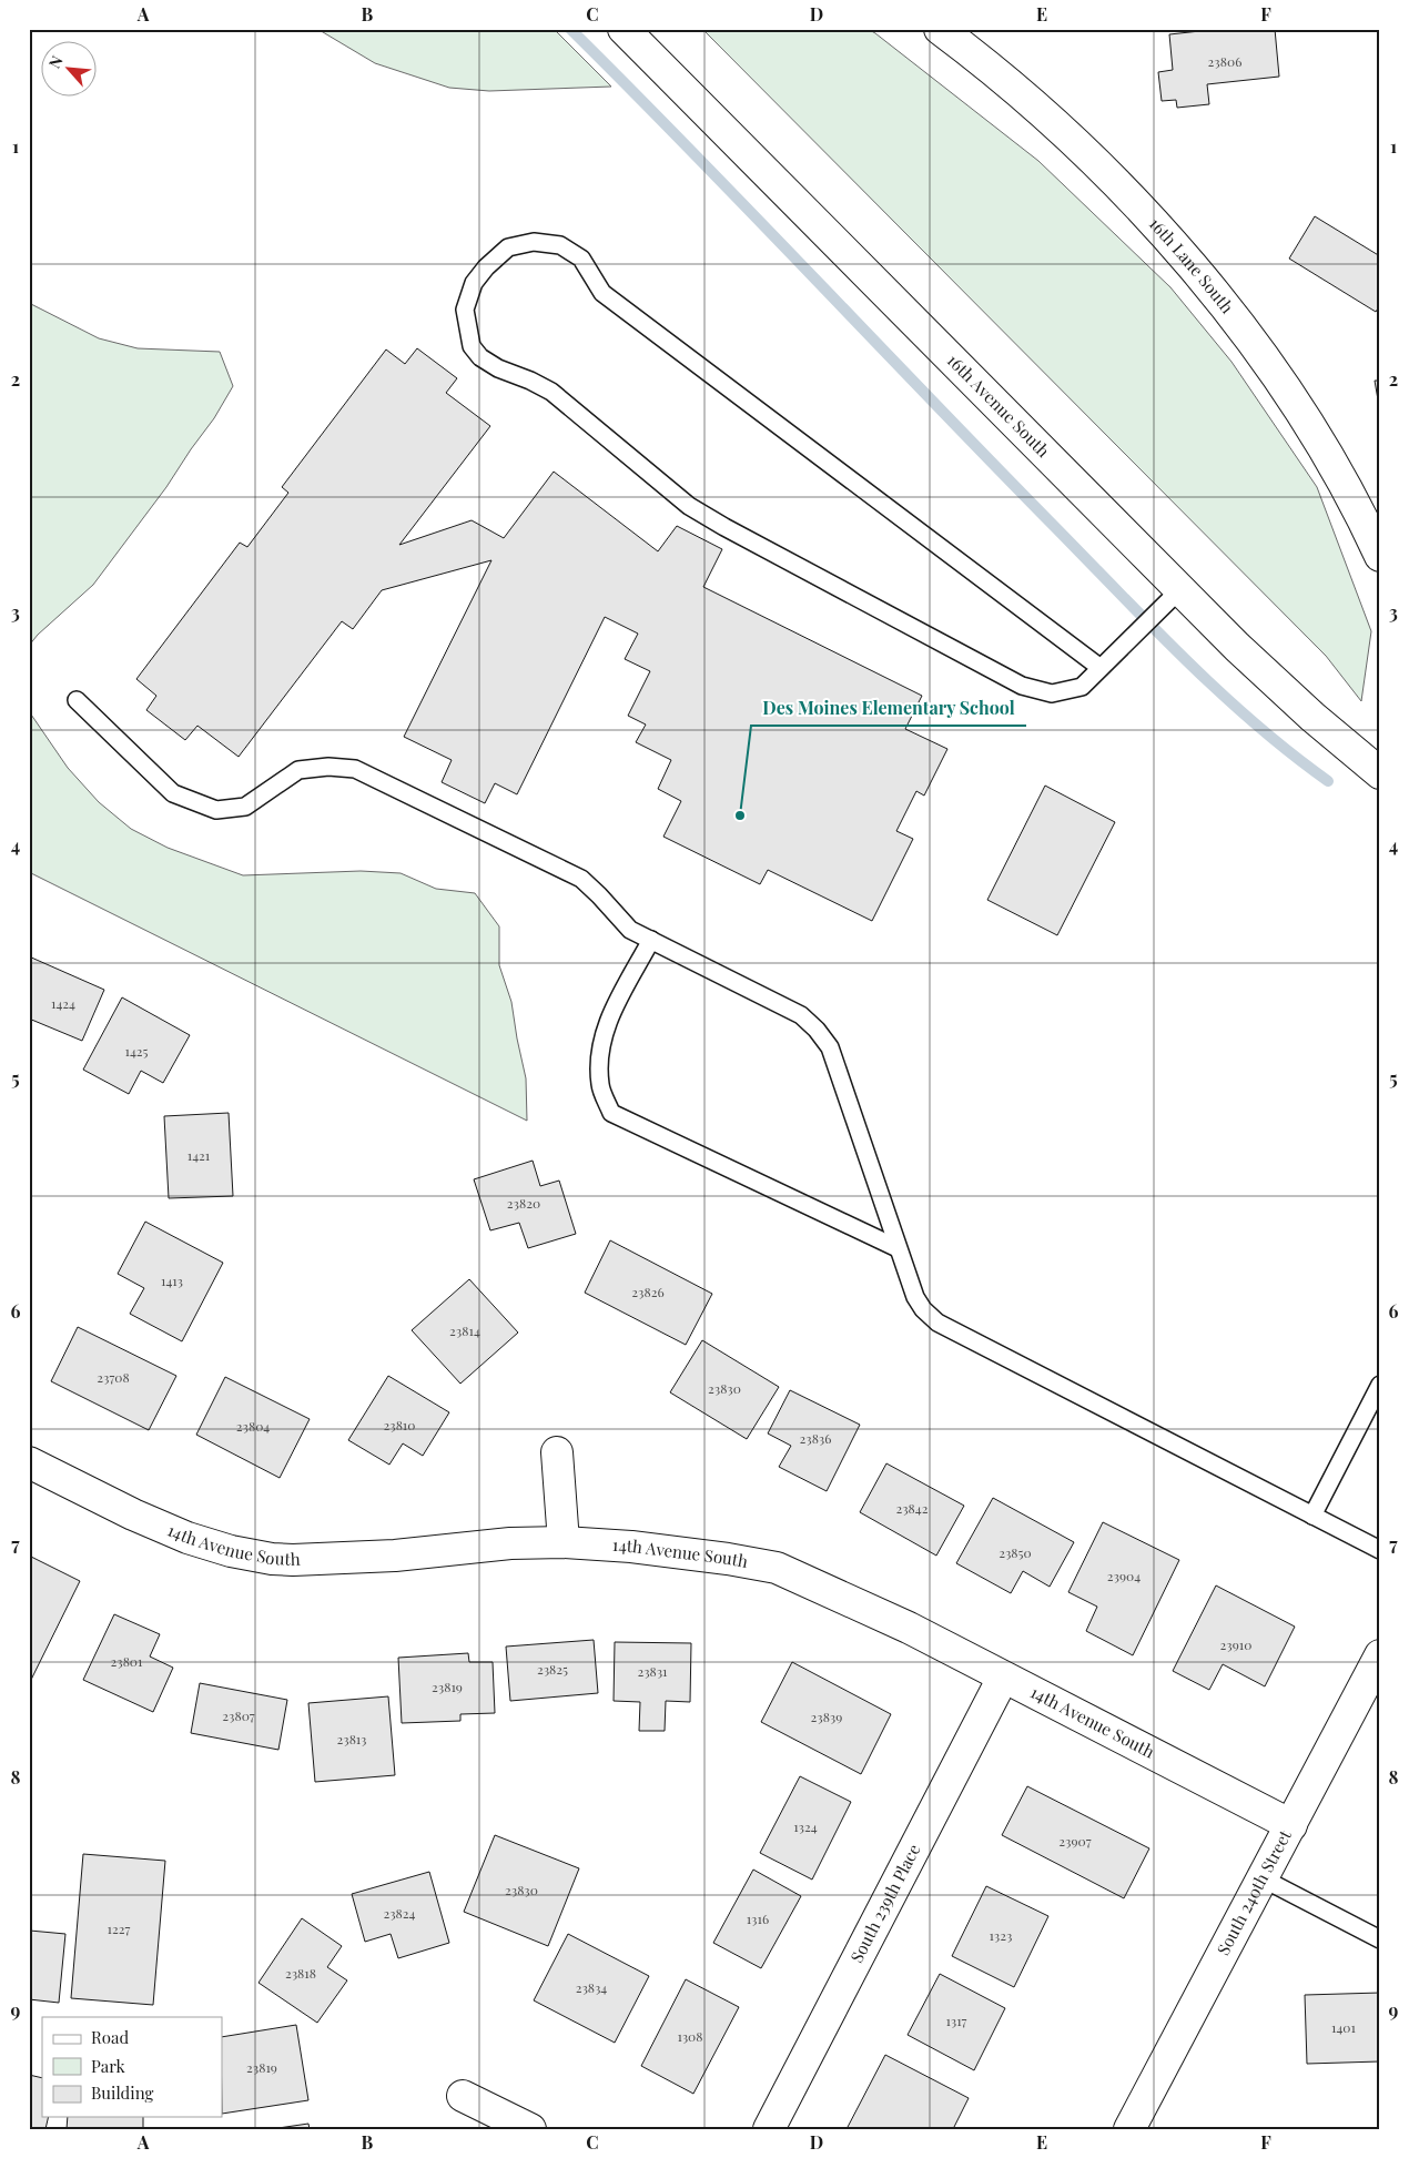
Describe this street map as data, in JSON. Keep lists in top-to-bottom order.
{
  "streets": {
    "street": [
      "16th Lane South",
      "16th Avenue South",
      "14th Avenue South",
      "South 240th Street",
      "South 239th Place"
    ]
  },
  "crossings": [
    ["14th Avenue South", "South 240th Street"],
    ["14th Avenue South", "South 239th Place"]
  ],
  "places": ["Des Moines Elementary School"],
  "house_numbers": [
    "23806",
    "1424",
    "1425",
    "1421",
    "23820",
    "1413",
    "23826",
    "23814",
    "23708",
    "23830",
    "23810",
    "23804",
    "23836",
    "23842",
    "23850",
    "23904",
    "23910",
    "23801",
    "23825",
    "23831",
    "23819",
    "23807",
    "23839",
    "23813",
    "1324",
    "23907",
    "23830",
    "23824",
    "1316",
    "1227",
    "1323",
    "23818",
    "23834",
    "1317",
    "1401",
    "1308",
    "23819"
  ],
  "legend": ["Road", "Park", "Building"],
  "north": "top left",
  "grid": {
    "columns": [
      "A",
      "B",
      "C",
      "D",
      "E",
      "F"
    ],
    "rows": [
      "1",
      "2",
      "3",
      "4",
      "5",
      "6",
      "7",
      "8",
      "9"
    ]
  }
}
